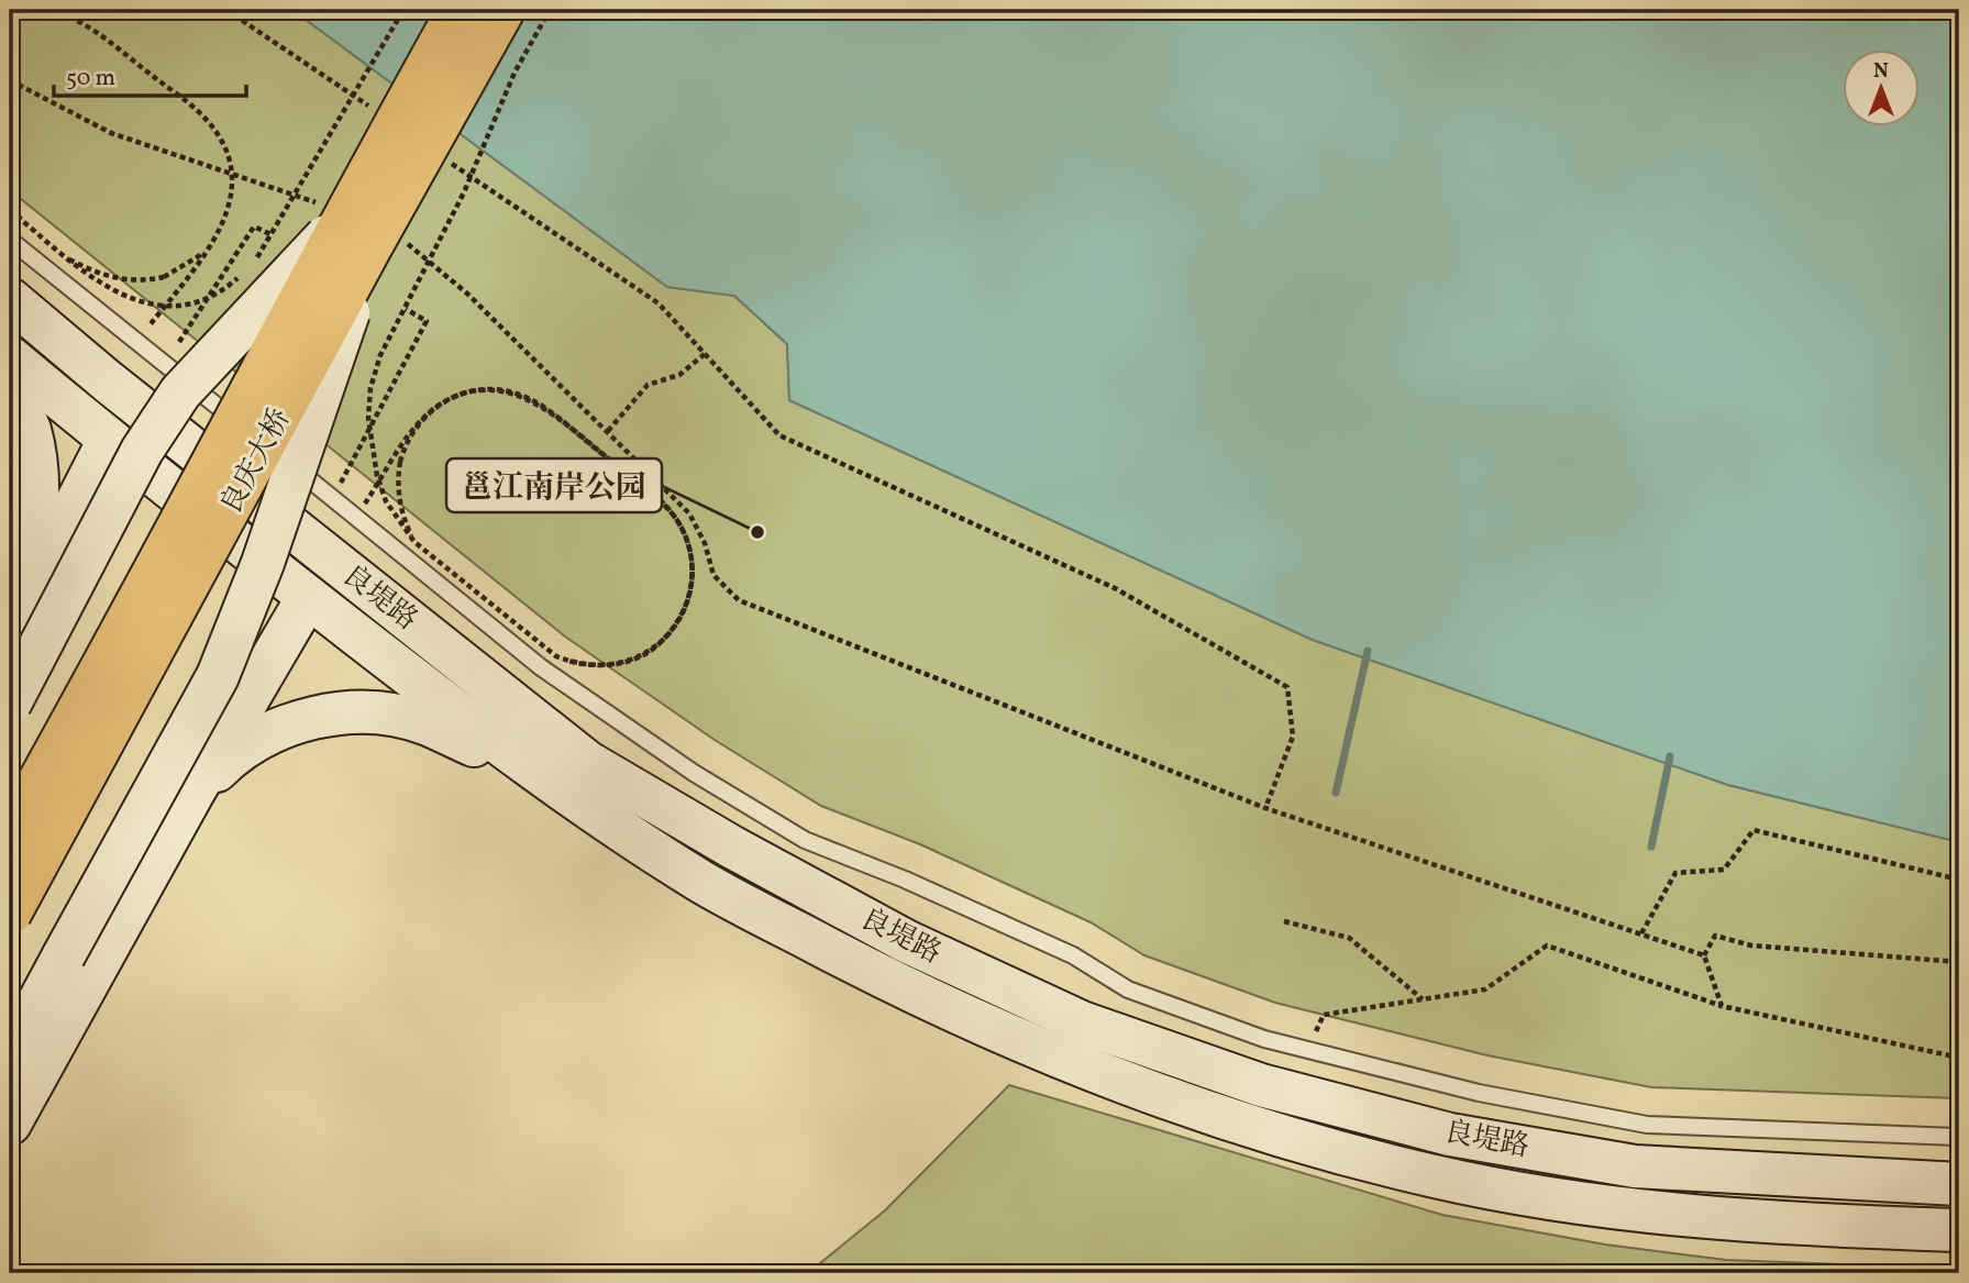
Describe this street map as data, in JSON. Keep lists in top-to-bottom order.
{
  "streets": {
    "main road": ["良庆大桥", "良堤路"]
  },
  "places": ["邕江南岸公园"],
  "scale_bar": "50 m",
  "north": "top"
}
